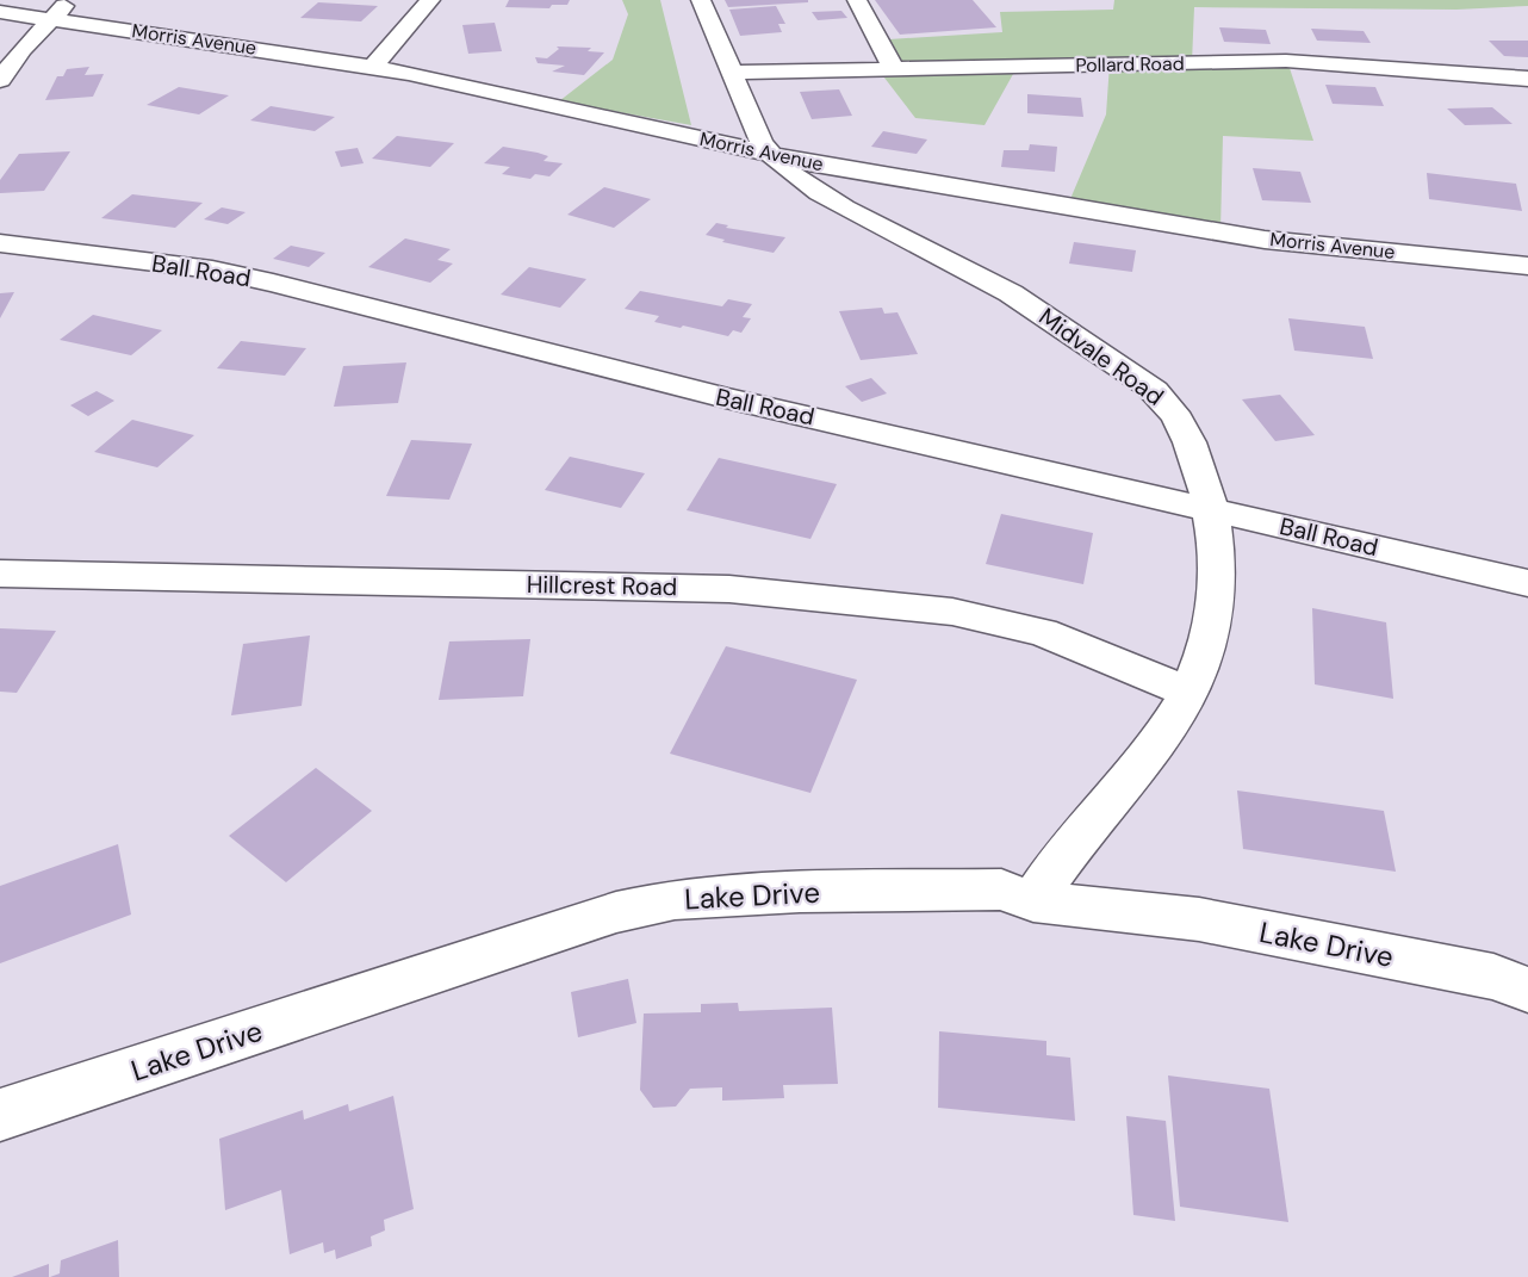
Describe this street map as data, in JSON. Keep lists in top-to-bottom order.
{
  "streets": {
    "street": [
      "Morris Avenue",
      "Pollard Road",
      "Ball Road",
      "Midvale Road",
      "Hillcrest Road",
      "Lake Drive"
    ]
  },
  "crossings": [
    ["Morris Avenue", "Midvale Road"],
    ["Pollard Road", "Midvale Road"],
    ["Ball Road", "Midvale Road"],
    ["Midvale Road", "Hillcrest Road"],
    ["Midvale Road", "Lake Drive"]
  ]
}
